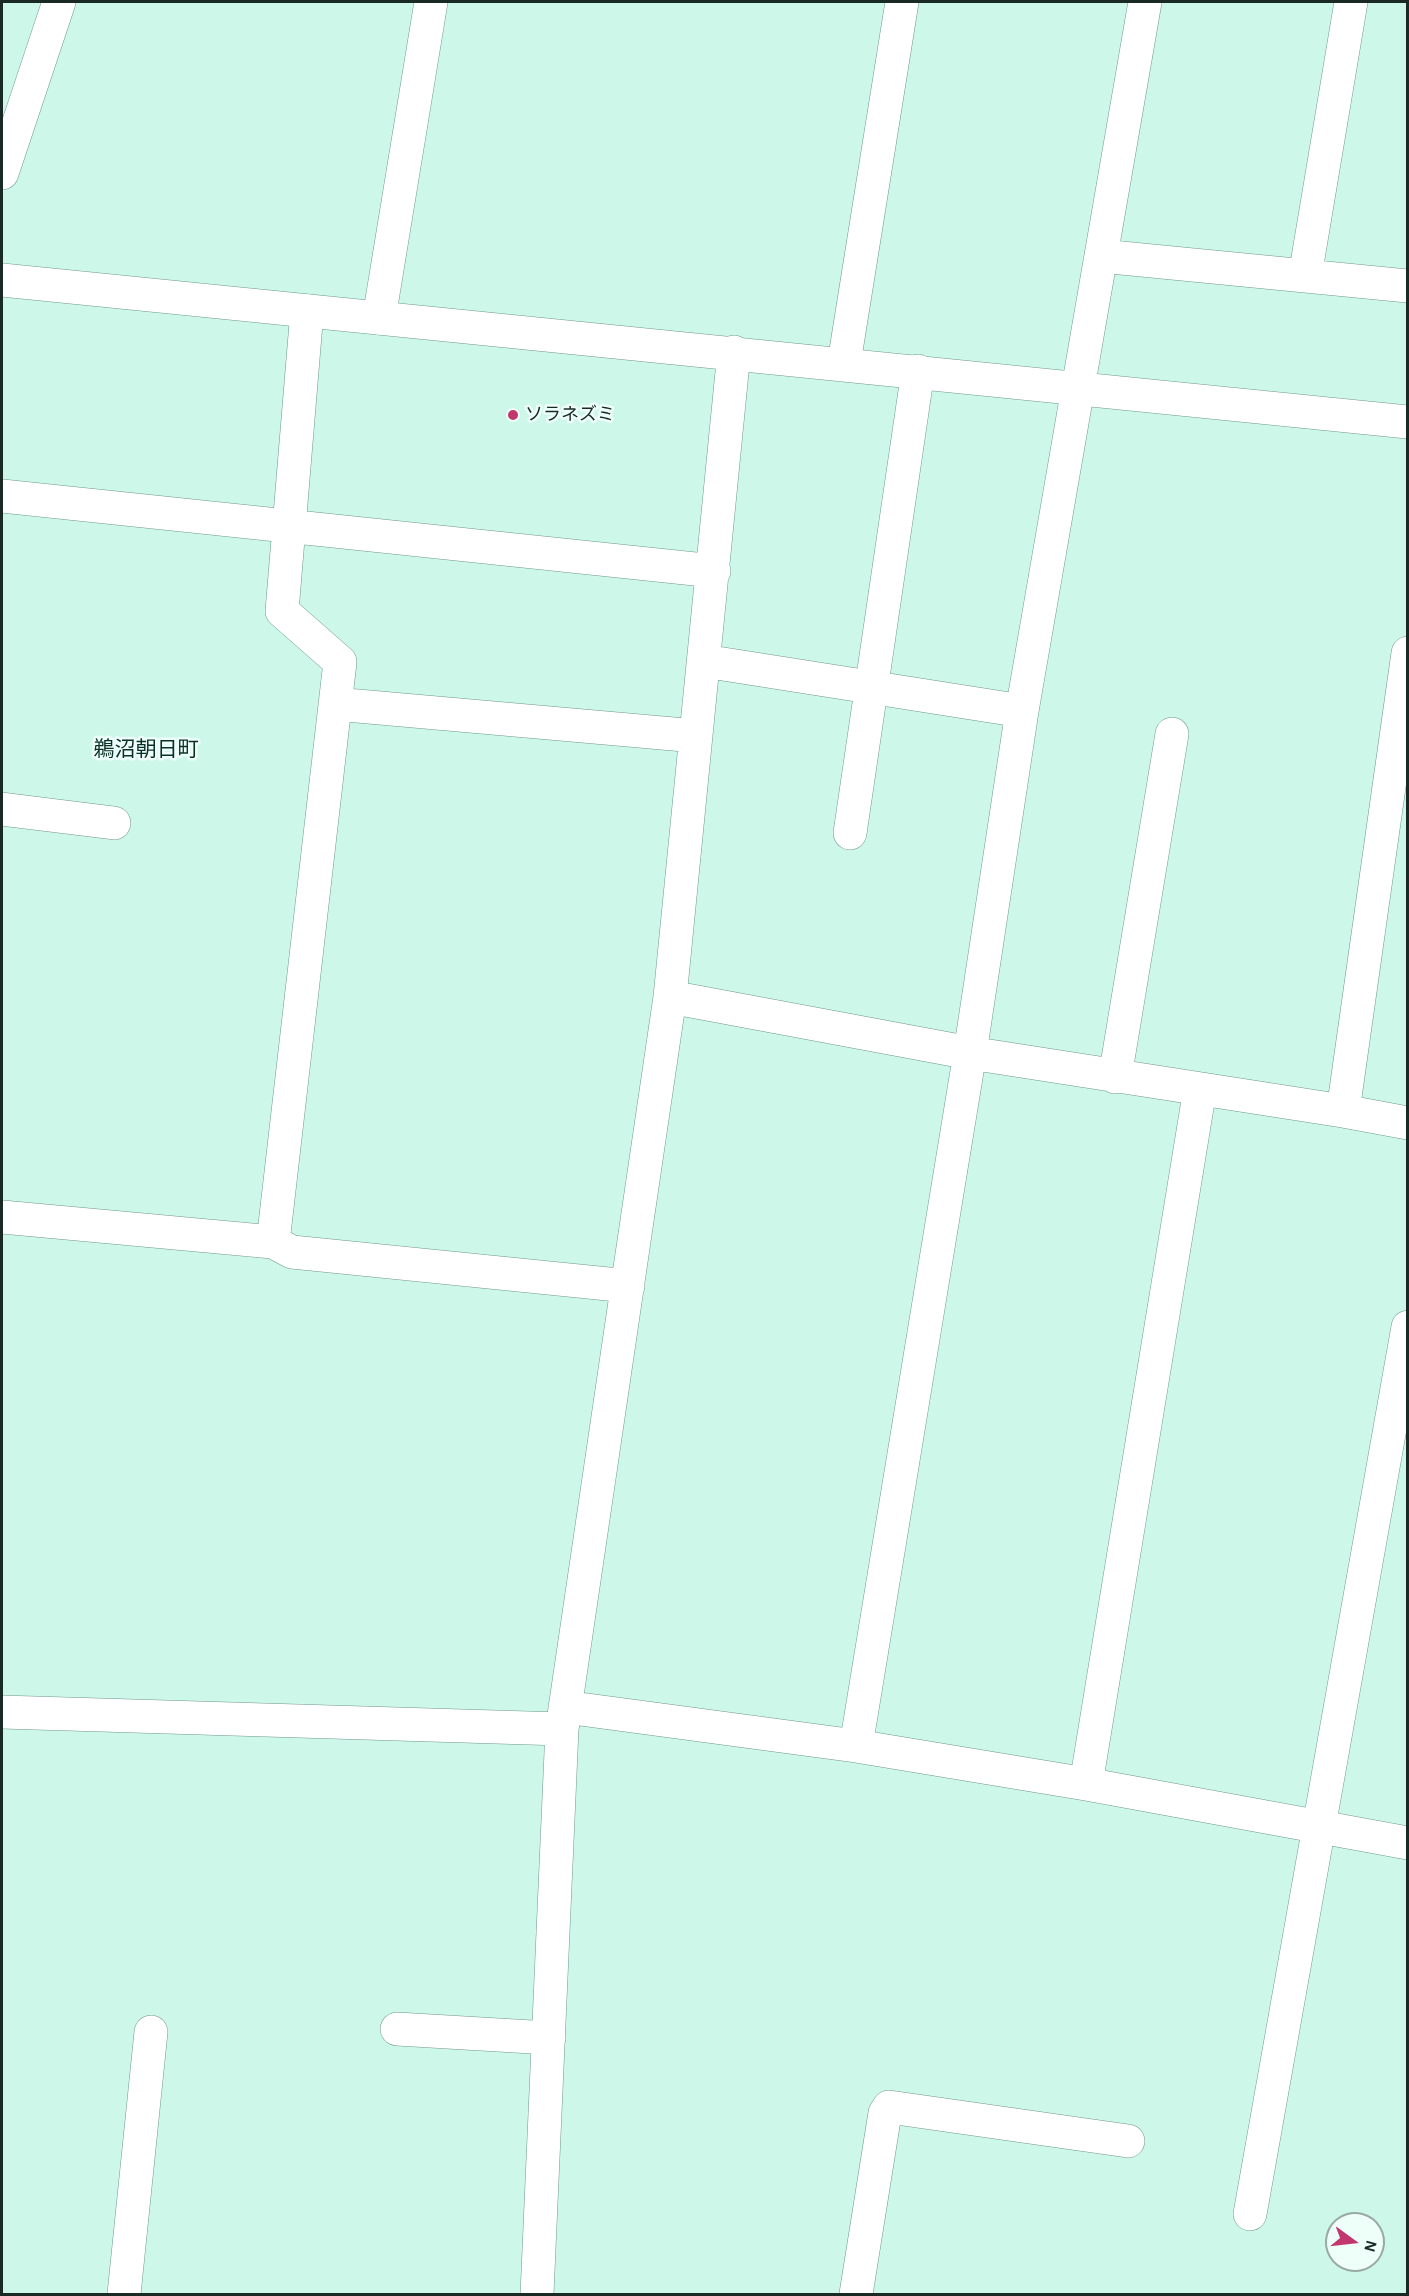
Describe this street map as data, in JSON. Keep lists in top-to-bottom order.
{
  "districts": ["鵜沼朝日町"],
  "places": ["ソラネズミ"],
  "north": "right"
}
